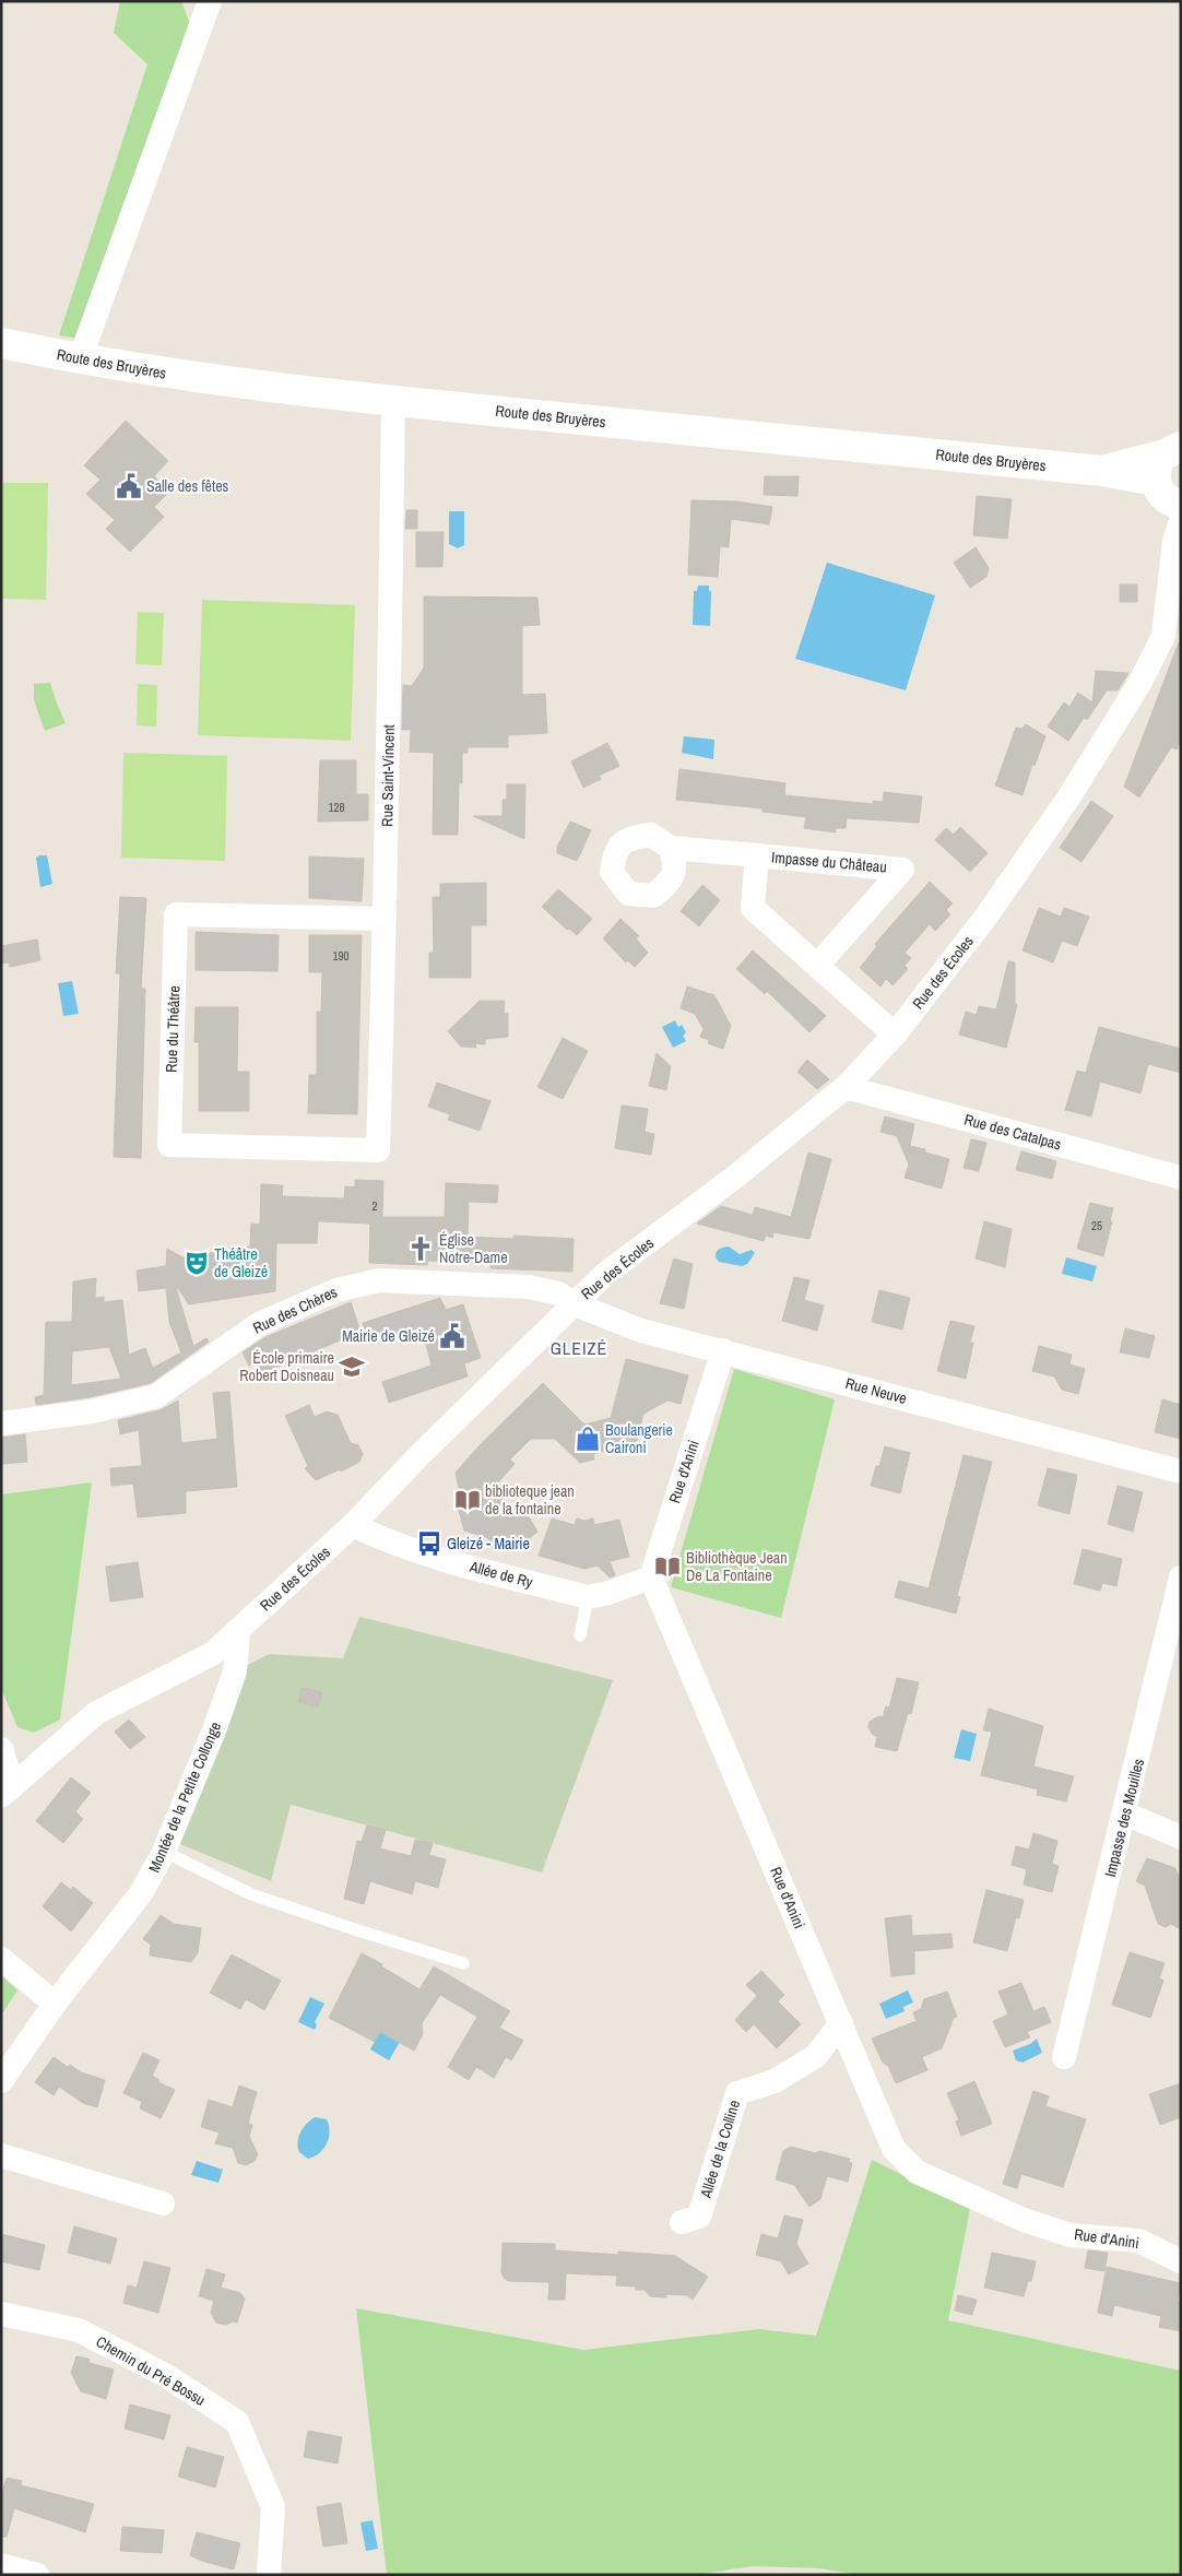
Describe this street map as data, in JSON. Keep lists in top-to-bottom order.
{
  "streets": {
    "main road": ["Route des Bruyères"],
    "street": [
      "Rue Saint-Vincent",
      "Impasse du Château",
      "Rue des Écoles",
      "Rue du Théâtre",
      "Rue des Catalpas",
      "Rue des Chères",
      "Rue Neuve",
      "Rue d'Anini",
      "Allée de Ry",
      "Montée de la Petite Collonge",
      "Impasse des Mouilles",
      "Allée de la Colline",
      "Chemin du Pré Bossu"
    ]
  },
  "crossings": [
    ["Route des Bruyères", "Rue Saint-Vincent"],
    ["Route des Bruyères", "Rue des Écoles"],
    ["Rue Saint-Vincent", "Rue du Théâtre"],
    ["Impasse du Château", "Rue des Écoles"],
    ["Rue des Écoles", "Rue des Catalpas"],
    ["Rue des Écoles", "Rue des Chères"],
    ["Rue des Écoles", "Rue Neuve"],
    ["Rue des Écoles", "Allée de Ry"],
    ["Rue des Écoles", "Montée de la Petite Collonge"],
    ["Rue des Chères", "Rue Neuve"],
    ["Rue Neuve", "Rue d'Anini"],
    ["Rue d'Anini", "Allée de Ry"],
    ["Rue d'Anini", "Allée de la Colline"]
  ],
  "districts": ["GLEIZÉ"],
  "places": {
    "public building": ["Salle des fêtes", "Mairie de Gleizé"],
    "church": ["Église Notre-Dame"],
    "theatre": ["Théâtre de Gleizé"],
    "school or university": ["École primaire Robert Doisneau"],
    "shop": ["Boulangerie Caironi"],
    "library": ["biblioteque jean de la fontaine", "Bibliothèque Jean De La Fontaine"],
    "bus stop": ["Gleizé - Mairie"]
  },
  "house_numbers": [
    "128",
    "190",
    "2",
    "25"
  ]
}
